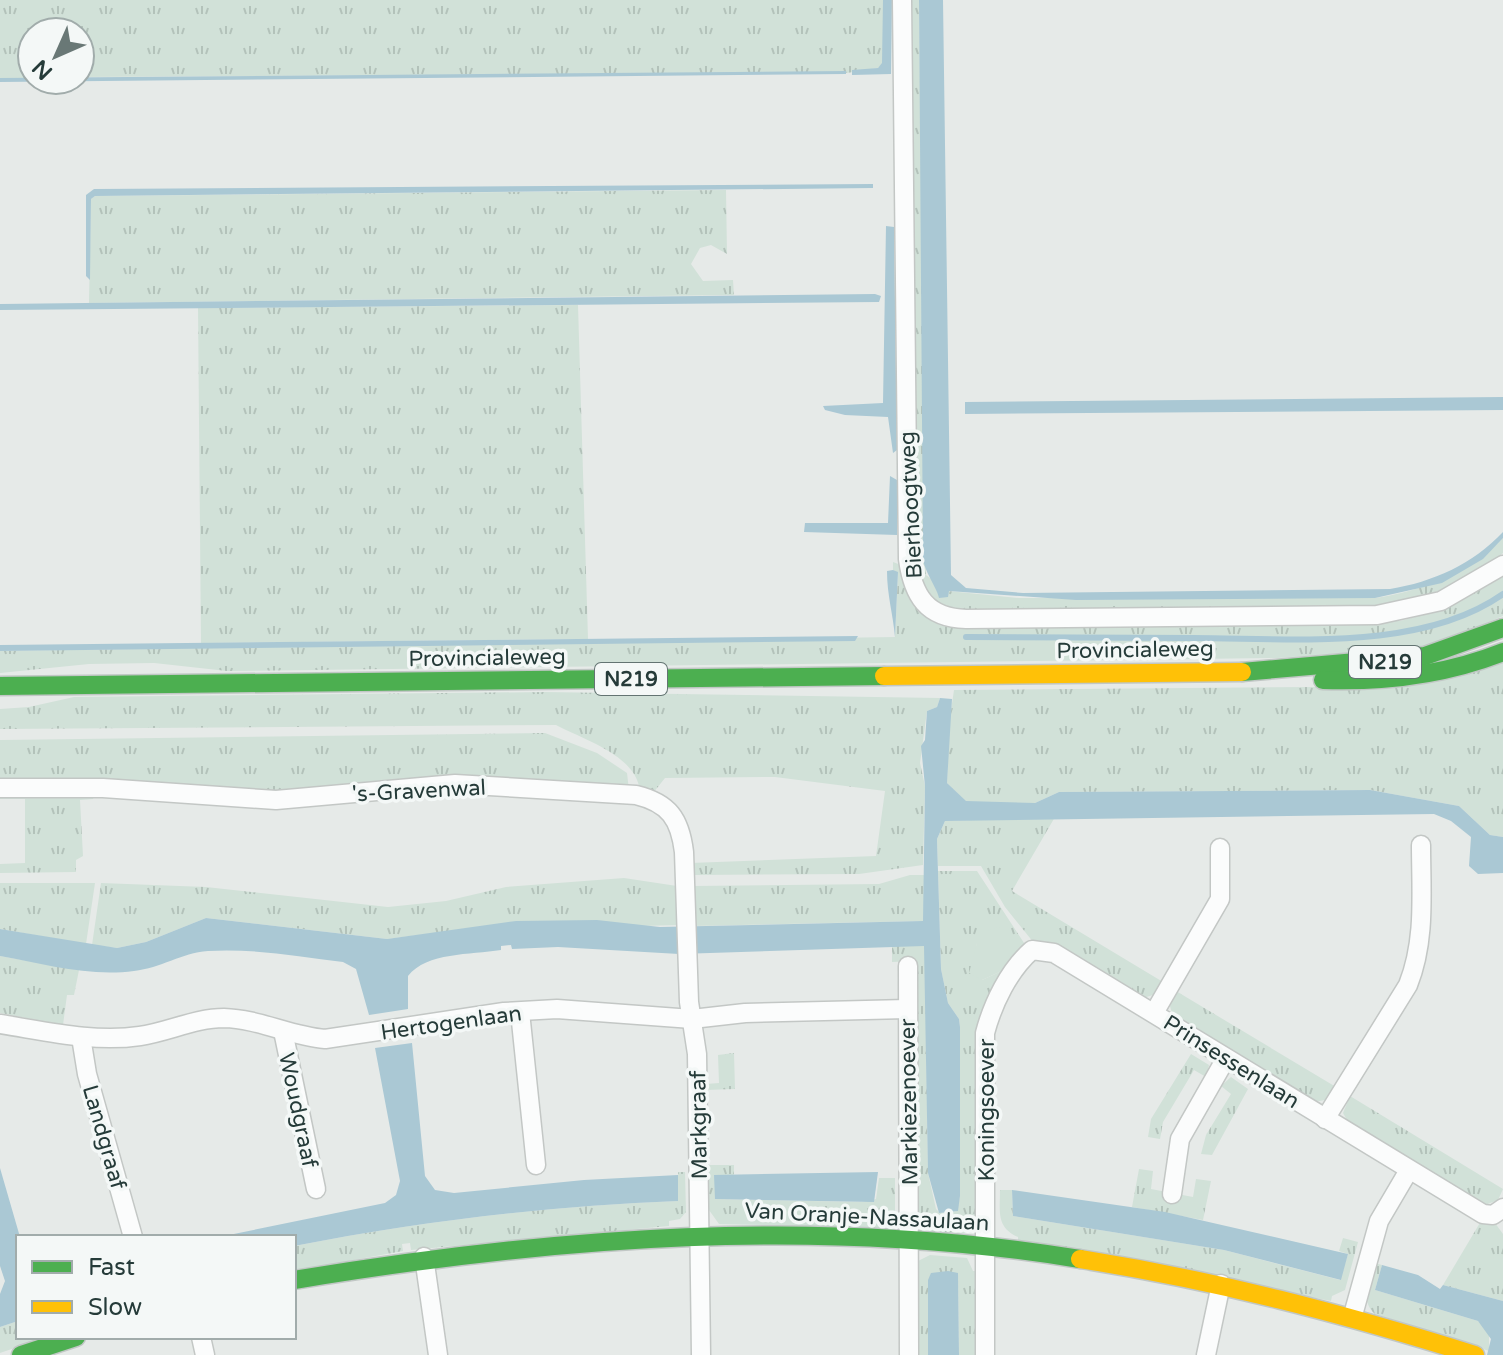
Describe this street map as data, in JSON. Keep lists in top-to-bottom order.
{
  "streets": {
    "main road": ["Provincialeweg", "N219", "Van Oranje-Nassaulaan"],
    "street": [
      "Bierhoogtweg",
      "'s-Gravenwal",
      "Hertogenlaan",
      "Prinsessenlaan",
      "Markiezenoever",
      "Woudgraaf",
      "Koningsoever",
      "Markgraaf",
      "Landgraaf"
    ]
  },
  "crossings": [
    ["'s-Gravenwal", "Hertogenlaan"],
    ["'s-Gravenwal", "Markgraaf"],
    ["Hertogenlaan", "Markiezenoever"],
    ["Hertogenlaan", "Woudgraaf"],
    ["Hertogenlaan", "Markgraaf"],
    ["Hertogenlaan", "Landgraaf"],
    ["Prinsessenlaan", "Koningsoever"],
    ["Markiezenoever", "Van Oranje-Nassaulaan"],
    ["Koningsoever", "Van Oranje-Nassaulaan"],
    ["Markgraaf", "Van Oranje-Nassaulaan"]
  ],
  "legend": ["Fast", "Slow"],
  "north": "bottom left"
}
